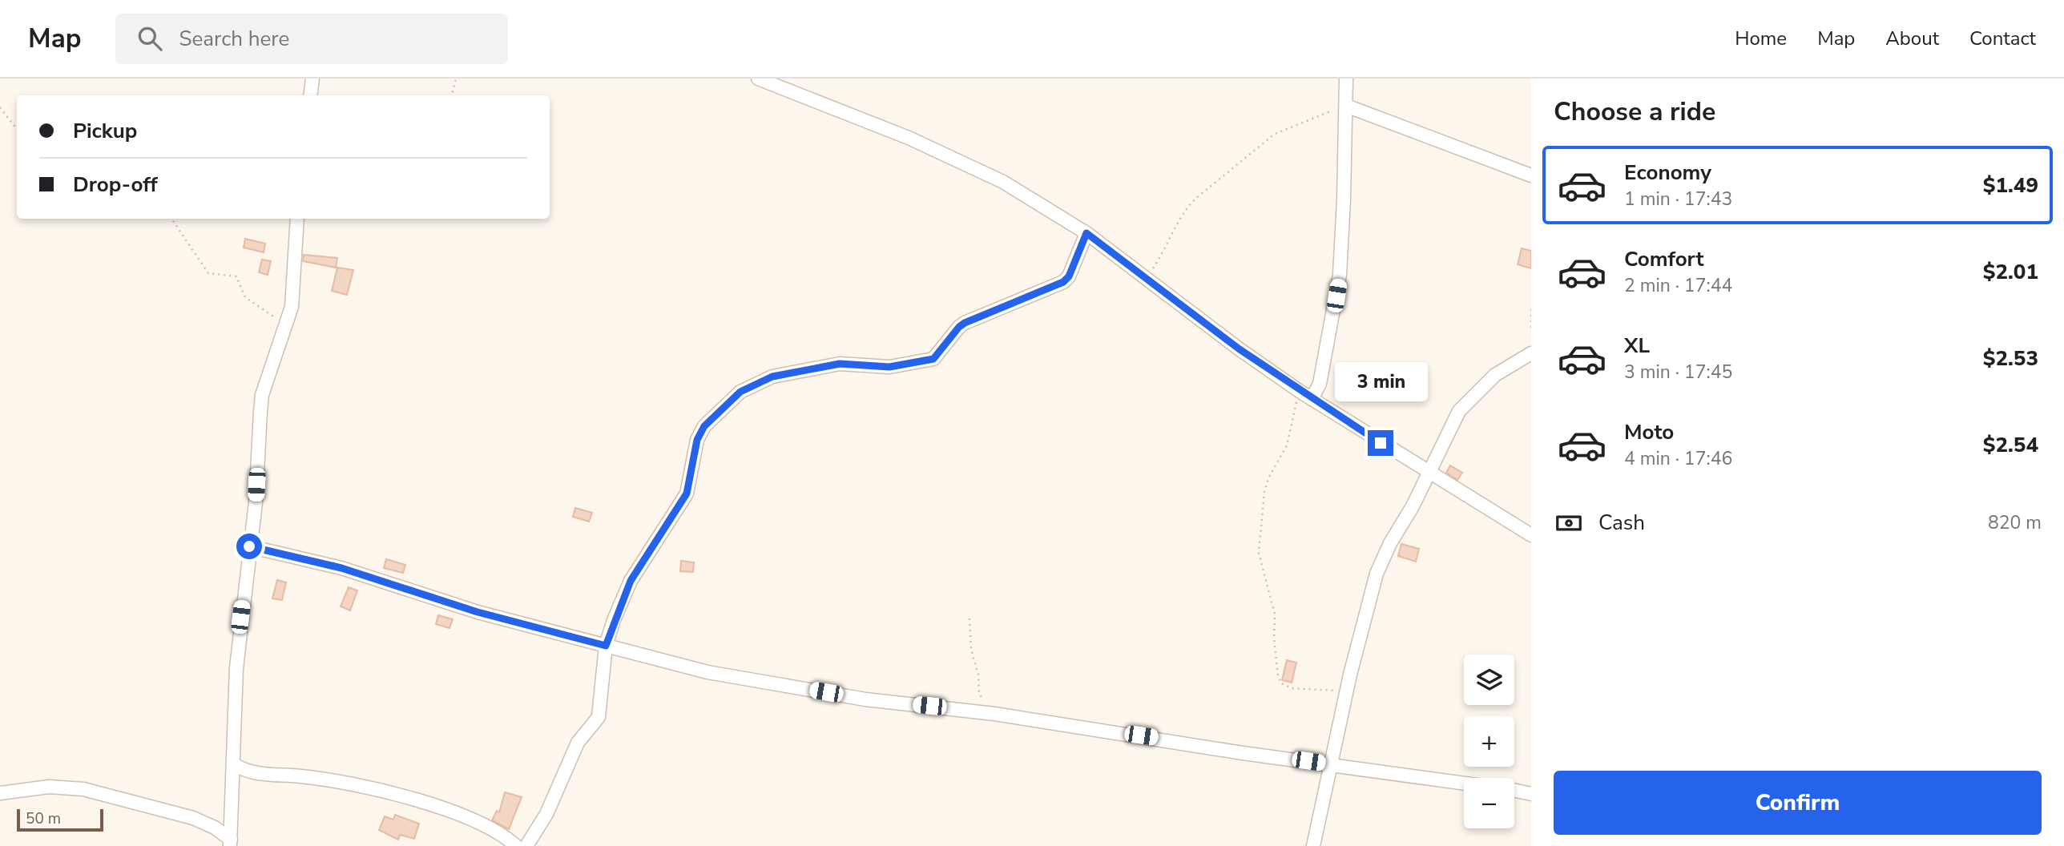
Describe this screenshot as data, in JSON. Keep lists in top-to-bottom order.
{
  "scale_bar": "50 m",
  "page": {
    "header": "Map",
    "search": "Search here",
    "nav": [
      "Home",
      "Map",
      "About",
      "Contact"
    ],
    "heading": "Choose a ride",
    "banner": ["Pickup", "Drop-off"],
    "list": [
      {
        "name": "Economy",
        "note": "1 min · 17:43",
        "value": "$1.49"
      },
      {
        "name": "Comfort",
        "note": "2 min · 17:44",
        "value": "$2.01"
      },
      {
        "name": "XL",
        "note": "3 min · 17:45",
        "value": "$2.53"
      },
      {
        "name": "Moto",
        "note": "4 min · 17:46",
        "value": "$2.54"
      }
    ],
    "bubble": "3 min",
    "pay": ["Cash", "820 m"],
    "map_buttons": ["+", "−"],
    "buttons": "Confirm",
    "scale": "50 m"
  }
}
